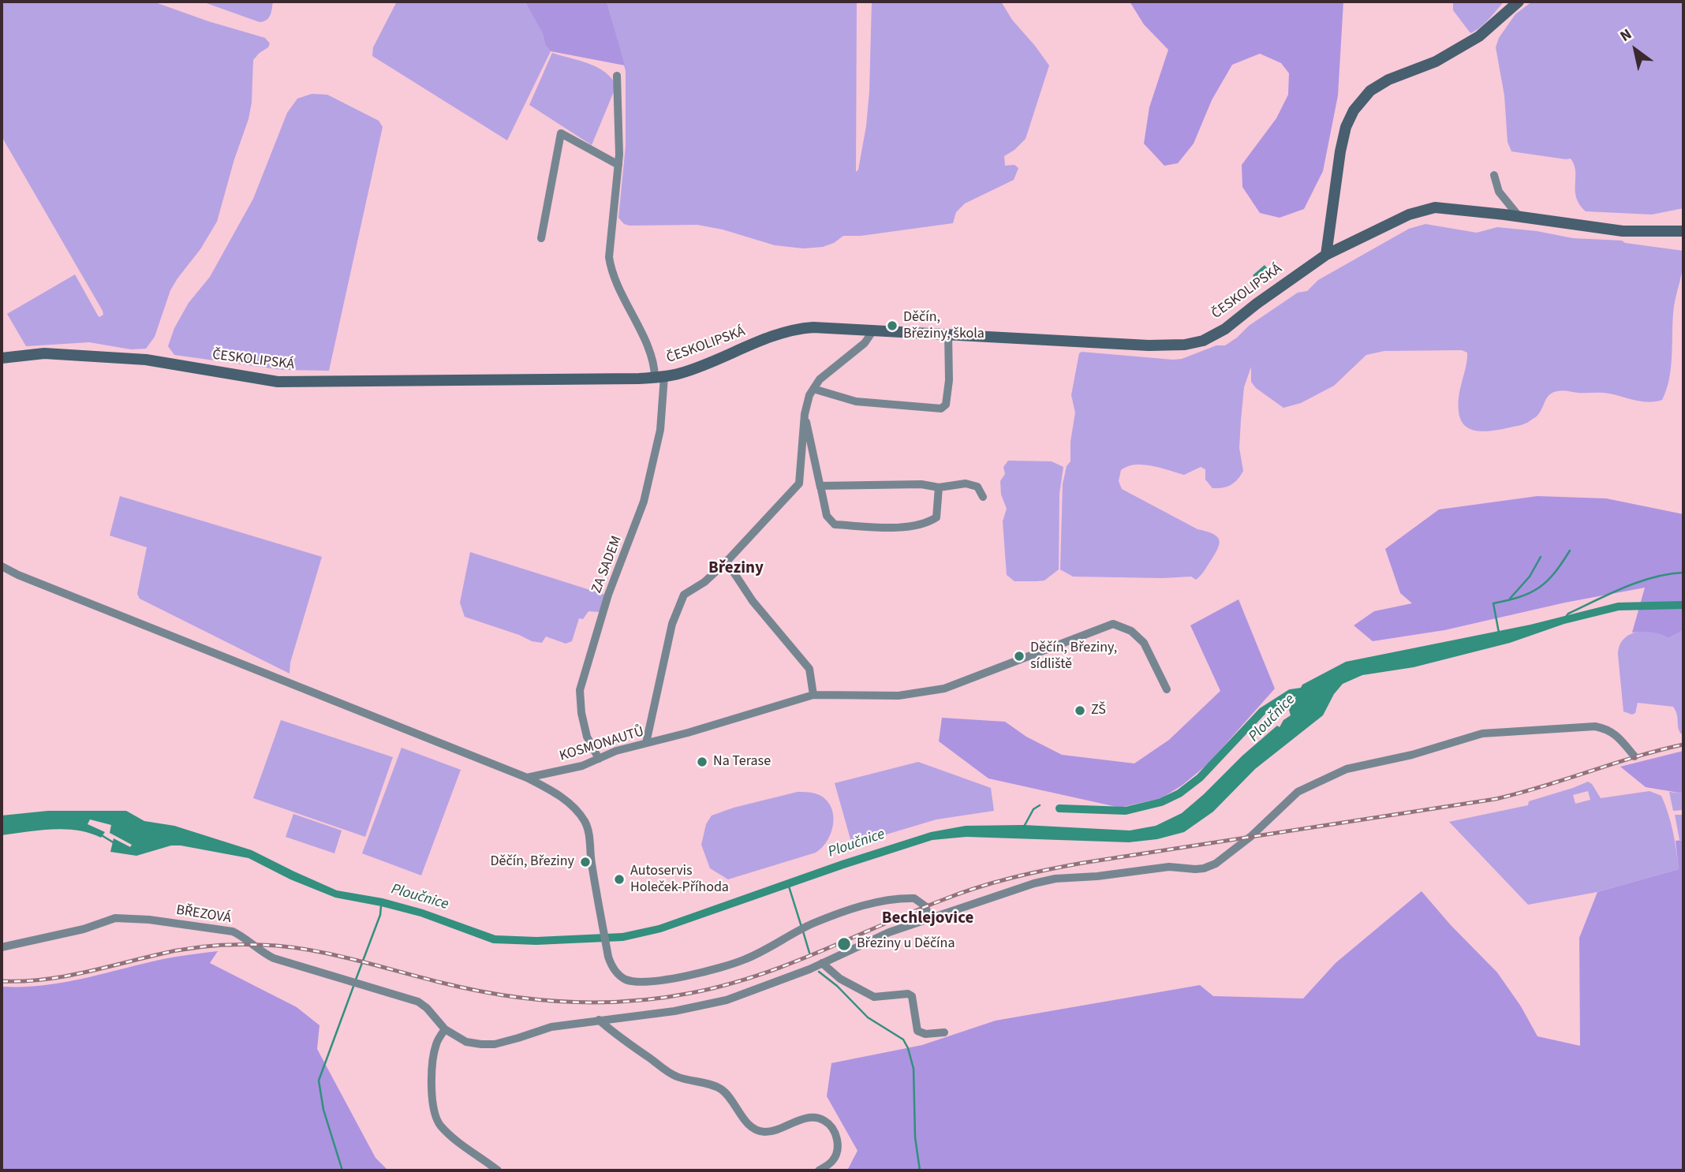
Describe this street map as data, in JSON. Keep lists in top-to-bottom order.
{
  "streets": {
    "main road": ["ČESKOLIPSKÁ"],
    "street": ["ZA SADEM", "KOSMONAUTŮ", "BŘEZOVÁ"]
  },
  "crossings": [
    ["ČESKOLIPSKÁ", "ZA SADEM"],
    ["ZA SADEM", "KOSMONAUTŮ"]
  ],
  "districts": ["Březiny", "Bechlejovice"],
  "water": ["Ploučnice"],
  "places": [
    "Děčín, Březiny, škola",
    "Děčín, Březiny, sídliště",
    "ZŠ",
    "Na Terase",
    "Děčín, Březiny",
    "Autoservis Holeček-Příhoda",
    "Březiny u Děčína"
  ],
  "north": "top left"
}
